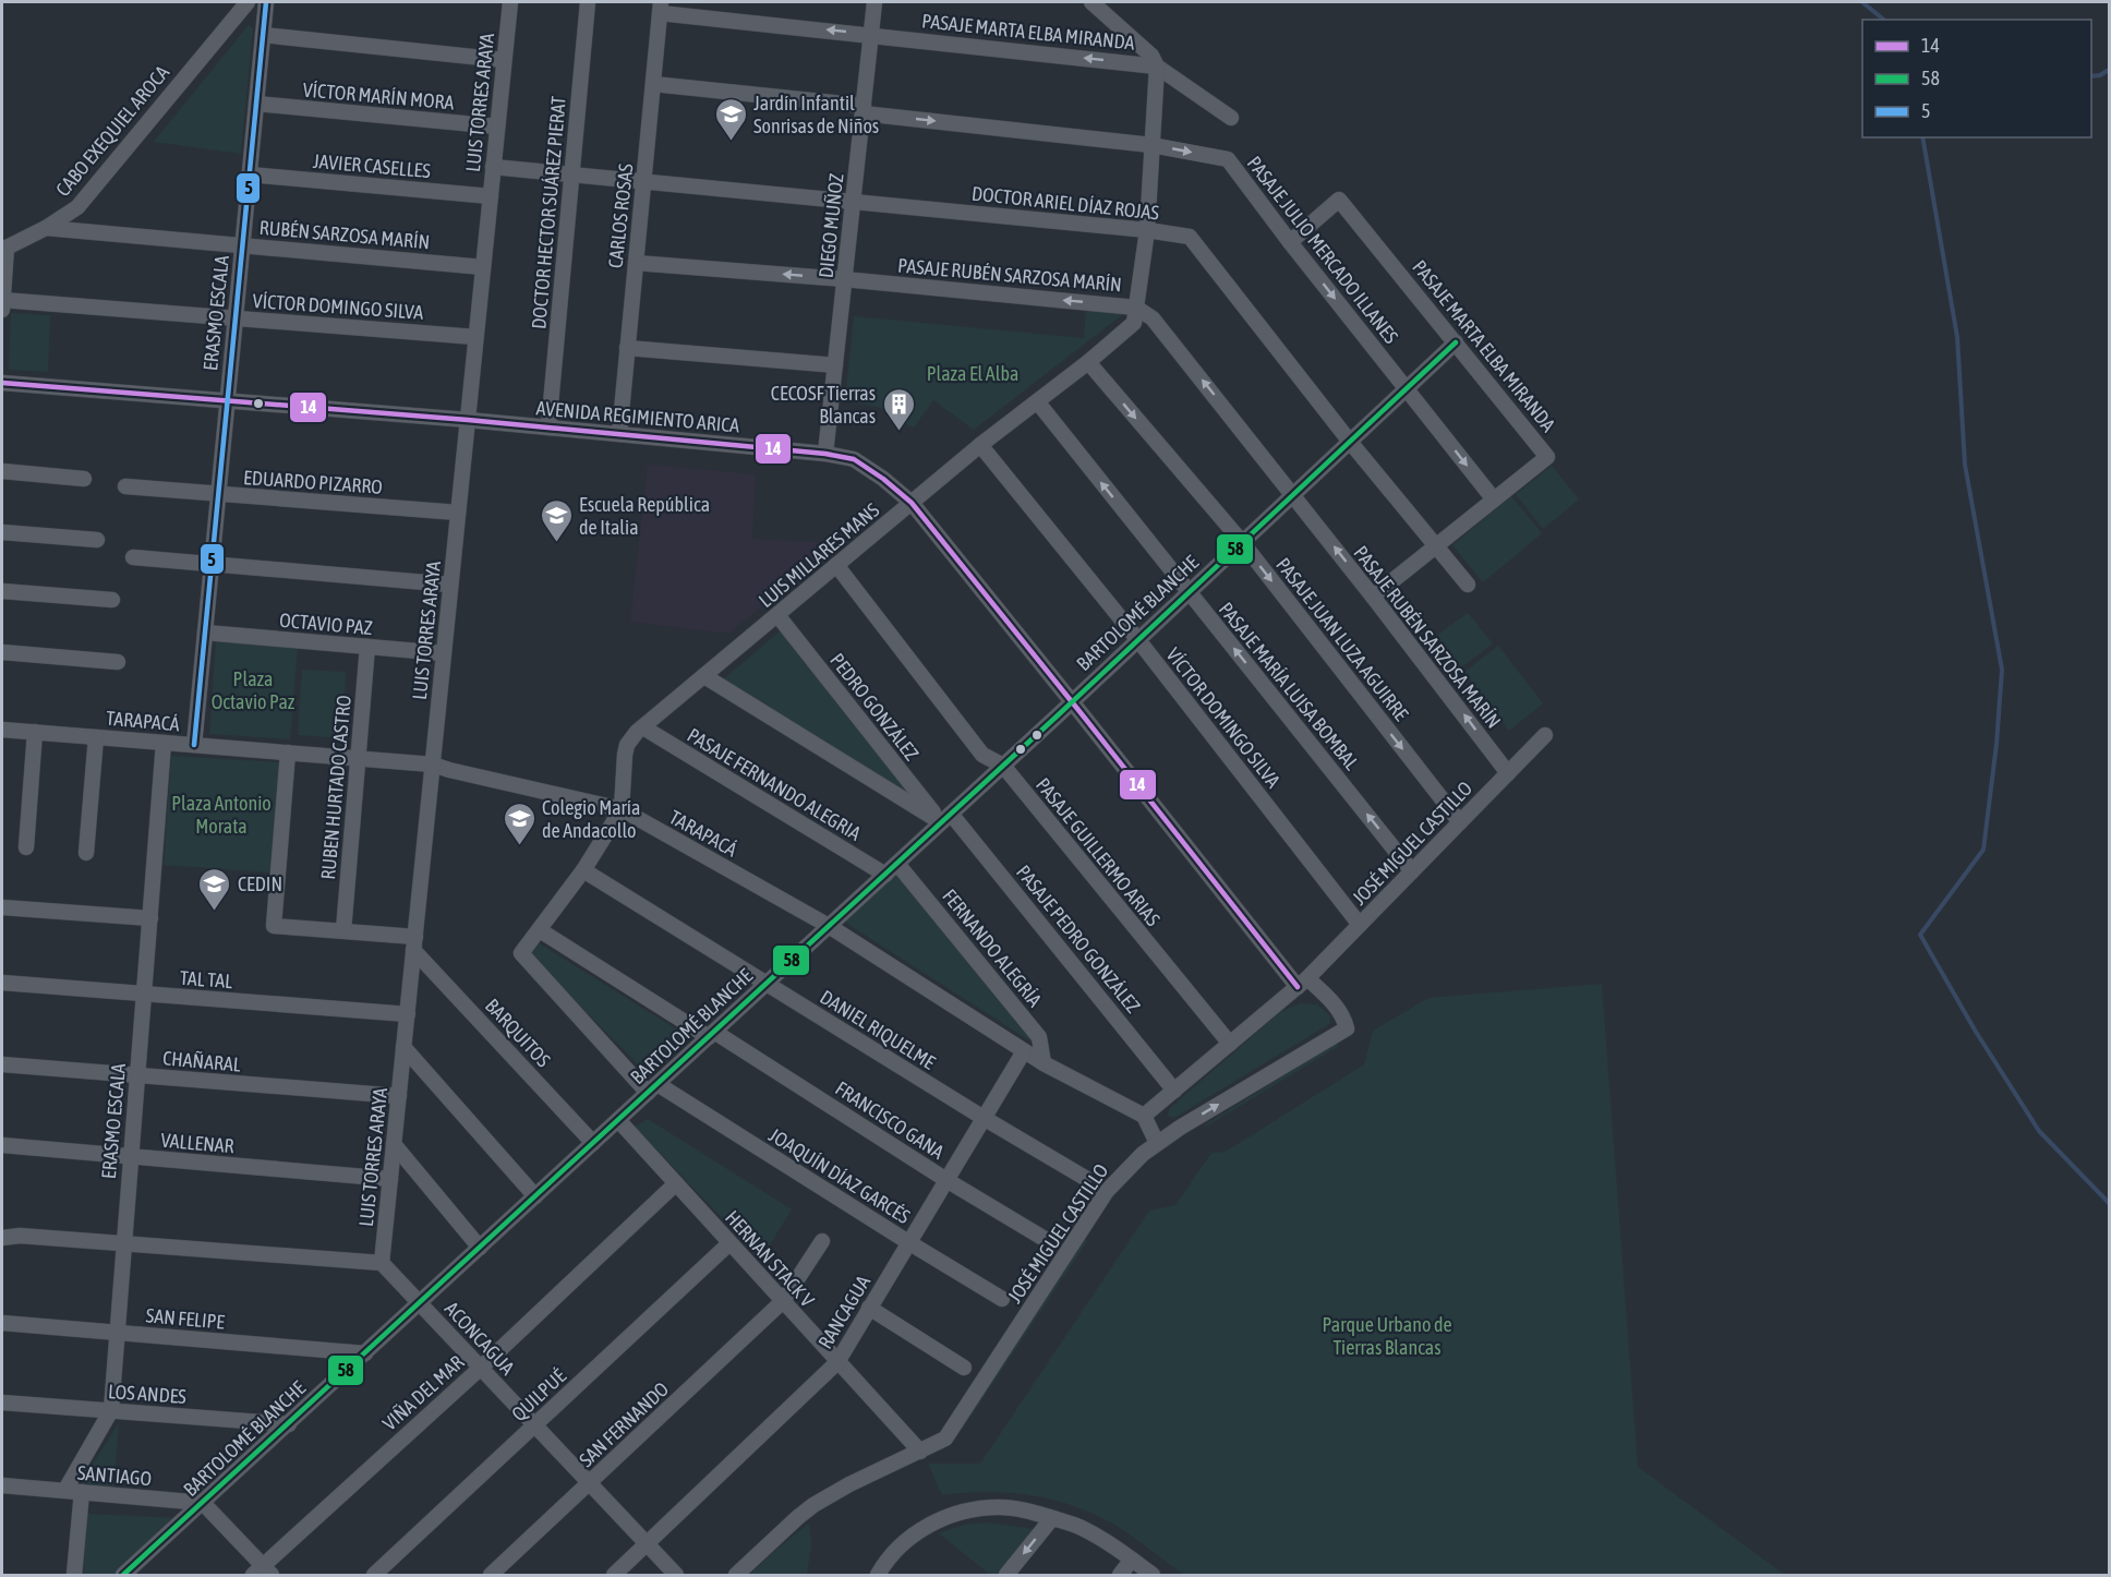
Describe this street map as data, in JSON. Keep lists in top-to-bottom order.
{
  "streets": {
    "street": [
      "PASAJE MARTA ELBA MIRANDA",
      "VÍCTOR MARÍN MORA",
      "LUIS TORRES ARAYA",
      "CABO EXEQUIEL AROCA",
      "JAVIER CASELLES",
      "DOCTOR ARIEL DÍAZ ROJAS",
      "DOCTOR HECTOR SUÁREZ PIERAT",
      "CARLOS ROSAS",
      "DIEGO MUÑOZ",
      "RUBÉN SARZOSA MARÍN",
      "PASAJE JULIO MERCADO ILLANES",
      "PASAJE RUBÉN SARZOSA MARÍN",
      "VÍCTOR DOMINGO SILVA",
      "ERASMO ESCALA",
      "AVENIDA REGIMIENTO ARICA",
      "EDUARDO PIZARRO",
      "LUIS MILLARES MANS",
      "BARTOLOMÉ BLANCHE",
      "OCTAVIO PAZ",
      "PASAJE JUAN LUZA AGUIRRE",
      "PASAJE MARÍA LUISA BOMBAL",
      "PEDRO GONZÁLEZ",
      "TARAPACÁ",
      "PASAJE FERNANDO ALEGRIA",
      "RUBEN HURTADO CASTRO",
      "JOSÉ MIGUEL CASTILLO",
      "PASAJE GUILLERMO ARIAS",
      "PASAJE PEDRO GONZÁLEZ",
      "FERNANDO ALEGRÍA",
      "TAL TAL",
      "DANIEL RIQUELME",
      "BARQUITOS",
      "CHAÑARAL",
      "FRANCISCO GANA",
      "VALLENAR",
      "JOAQUÍN DÍAZ GARCÉS",
      "HERNAN STACK V",
      "RANCAGUA",
      "SAN FELIPE",
      "ACONCAGUA",
      "VIÑA DEL MAR",
      "LOS ANDES",
      "QUILPUÉ",
      "SAN FERNANDO",
      "SANTIAGO"
    ]
  },
  "crossings": [
    ["PASAJE MARTA ELBA MIRANDA", "CARLOS ROSAS"],
    ["PASAJE MARTA ELBA MIRANDA", "DIEGO MUÑOZ"],
    ["PASAJE MARTA ELBA MIRANDA", "PASAJE JULIO MERCADO ILLANES"],
    ["PASAJE MARTA ELBA MIRANDA", "LUIS MILLARES MANS"],
    ["PASAJE MARTA ELBA MIRANDA", "BARTOLOMÉ BLANCHE"],
    ["VÍCTOR MARÍN MORA", "LUIS TORRES ARAYA"],
    ["VÍCTOR MARÍN MORA", "ERASMO ESCALA"],
    ["LUIS TORRES ARAYA", "JAVIER CASELLES"],
    ["LUIS TORRES ARAYA", "DOCTOR ARIEL DÍAZ ROJAS"],
    ["LUIS TORRES ARAYA", "RUBÉN SARZOSA MARÍN"],
    ["LUIS TORRES ARAYA", "VÍCTOR DOMINGO SILVA"],
    ["LUIS TORRES ARAYA", "AVENIDA REGIMIENTO ARICA"],
    ["LUIS TORRES ARAYA", "EDUARDO PIZARRO"],
    ["LUIS TORRES ARAYA", "OCTAVIO PAZ"],
    ["LUIS TORRES ARAYA", "TARAPACÁ"],
    ["LUIS TORRES ARAYA", "TAL TAL"],
    ["LUIS TORRES ARAYA", "BARQUITOS"],
    ["LUIS TORRES ARAYA", "CHAÑARAL"],
    ["LUIS TORRES ARAYA", "VALLENAR"],
    ["LUIS TORRES ARAYA", "ACONCAGUA"],
    ["CABO EXEQUIEL AROCA", "RUBÉN SARZOSA MARÍN"],
    ["CABO EXEQUIEL AROCA", "VÍCTOR DOMINGO SILVA"],
    ["JAVIER CASELLES", "ERASMO ESCALA"],
    ["DOCTOR ARIEL DÍAZ ROJAS", "DOCTOR HECTOR SUÁREZ PIERAT"],
    ["DOCTOR ARIEL DÍAZ ROJAS", "CARLOS ROSAS"],
    ["DOCTOR ARIEL DÍAZ ROJAS", "DIEGO MUÑOZ"],
    ["DOCTOR ARIEL DÍAZ ROJAS", "LUIS MILLARES MANS"],
    ["DOCTOR ARIEL DÍAZ ROJAS", "BARTOLOMÉ BLANCHE"],
    ["DOCTOR HECTOR SUÁREZ PIERAT", "AVENIDA REGIMIENTO ARICA"],
    ["CARLOS ROSAS", "PASAJE JULIO MERCADO ILLANES"],
    ["CARLOS ROSAS", "PASAJE RUBÉN SARZOSA MARÍN"],
    ["CARLOS ROSAS", "AVENIDA REGIMIENTO ARICA"],
    ["DIEGO MUÑOZ", "PASAJE JULIO MERCADO ILLANES"],
    ["DIEGO MUÑOZ", "PASAJE RUBÉN SARZOSA MARÍN"],
    ["DIEGO MUÑOZ", "AVENIDA REGIMIENTO ARICA"],
    ["RUBÉN SARZOSA MARÍN", "ERASMO ESCALA"],
    ["PASAJE JULIO MERCADO ILLANES", "LUIS MILLARES MANS"],
    ["PASAJE JULIO MERCADO ILLANES", "BARTOLOMÉ BLANCHE"],
    ["PASAJE RUBÉN SARZOSA MARÍN", "LUIS MILLARES MANS"],
    ["PASAJE RUBÉN SARZOSA MARÍN", "BARTOLOMÉ BLANCHE"],
    ["PASAJE RUBÉN SARZOSA MARÍN", "JOSÉ MIGUEL CASTILLO"],
    ["VÍCTOR DOMINGO SILVA", "ERASMO ESCALA"],
    ["VÍCTOR DOMINGO SILVA", "LUIS MILLARES MANS"],
    ["VÍCTOR DOMINGO SILVA", "BARTOLOMÉ BLANCHE"],
    ["VÍCTOR DOMINGO SILVA", "JOSÉ MIGUEL CASTILLO"],
    ["ERASMO ESCALA", "AVENIDA REGIMIENTO ARICA"],
    ["ERASMO ESCALA", "EDUARDO PIZARRO"],
    ["ERASMO ESCALA", "OCTAVIO PAZ"],
    ["ERASMO ESCALA", "TARAPACÁ"],
    ["ERASMO ESCALA", "TAL TAL"],
    ["ERASMO ESCALA", "CHAÑARAL"],
    ["ERASMO ESCALA", "VALLENAR"],
    ["ERASMO ESCALA", "SAN FELIPE"],
    ["ERASMO ESCALA", "LOS ANDES"],
    ["ERASMO ESCALA", "SANTIAGO"],
    ["AVENIDA REGIMIENTO ARICA", "LUIS MILLARES MANS"],
    ["AVENIDA REGIMIENTO ARICA", "BARTOLOMÉ BLANCHE"],
    ["AVENIDA REGIMIENTO ARICA", "JOSÉ MIGUEL CASTILLO"],
    ["LUIS MILLARES MANS", "PASAJE JUAN LUZA AGUIRRE"],
    ["LUIS MILLARES MANS", "PASAJE MARÍA LUISA BOMBAL"],
    ["LUIS MILLARES MANS", "PEDRO GONZÁLEZ"],
    ["LUIS MILLARES MANS", "TARAPACÁ"],
    ["LUIS MILLARES MANS", "PASAJE FERNANDO ALEGRIA"],
    ["LUIS MILLARES MANS", "PASAJE GUILLERMO ARIAS"],
    ["LUIS MILLARES MANS", "PASAJE PEDRO GONZÁLEZ"],
    ["BARTOLOMÉ BLANCHE", "PASAJE JUAN LUZA AGUIRRE"],
    ["BARTOLOMÉ BLANCHE", "PASAJE MARÍA LUISA BOMBAL"],
    ["BARTOLOMÉ BLANCHE", "PEDRO GONZÁLEZ"],
    ["BARTOLOMÉ BLANCHE", "TARAPACÁ"],
    ["BARTOLOMÉ BLANCHE", "PASAJE FERNANDO ALEGRIA"],
    ["BARTOLOMÉ BLANCHE", "PASAJE GUILLERMO ARIAS"],
    ["BARTOLOMÉ BLANCHE", "PASAJE PEDRO GONZÁLEZ"],
    ["BARTOLOMÉ BLANCHE", "FERNANDO ALEGRÍA"],
    ["BARTOLOMÉ BLANCHE", "DANIEL RIQUELME"],
    ["BARTOLOMÉ BLANCHE", "BARQUITOS"],
    ["BARTOLOMÉ BLANCHE", "FRANCISCO GANA"],
    ["BARTOLOMÉ BLANCHE", "JOAQUÍN DÍAZ GARCÉS"],
    ["BARTOLOMÉ BLANCHE", "HERNAN STACK V"],
    ["BARTOLOMÉ BLANCHE", "SAN FELIPE"],
    ["BARTOLOMÉ BLANCHE", "ACONCAGUA"],
    ["BARTOLOMÉ BLANCHE", "LOS ANDES"],
    ["BARTOLOMÉ BLANCHE", "SANTIAGO"],
    ["OCTAVIO PAZ", "RUBEN HURTADO CASTRO"],
    ["PASAJE JUAN LUZA AGUIRRE", "JOSÉ MIGUEL CASTILLO"],
    ["PASAJE MARÍA LUISA BOMBAL", "JOSÉ MIGUEL CASTILLO"],
    ["PEDRO GONZÁLEZ", "PASAJE PEDRO GONZÁLEZ"],
    ["TARAPACÁ", "RUBEN HURTADO CASTRO"],
    ["TARAPACÁ", "JOSÉ MIGUEL CASTILLO"],
    ["TARAPACÁ", "FERNANDO ALEGRÍA"],
    ["TARAPACÁ", "RANCAGUA"],
    ["JOSÉ MIGUEL CASTILLO", "PASAJE GUILLERMO ARIAS"],
    ["JOSÉ MIGUEL CASTILLO", "PASAJE PEDRO GONZÁLEZ"],
    ["JOSÉ MIGUEL CASTILLO", "HERNAN STACK V"],
    ["DANIEL RIQUELME", "RANCAGUA"],
    ["FRANCISCO GANA", "JOAQUÍN DÍAZ GARCÉS"],
    ["FRANCISCO GANA", "RANCAGUA"],
    ["JOAQUÍN DÍAZ GARCÉS", "RANCAGUA"],
    ["HERNAN STACK V", "RANCAGUA"],
    ["HERNAN STACK V", "VIÑA DEL MAR"],
    ["HERNAN STACK V", "QUILPUÉ"],
    ["HERNAN STACK V", "SAN FERNANDO"],
    ["RANCAGUA", "ACONCAGUA"],
    ["ACONCAGUA", "VIÑA DEL MAR"],
    ["ACONCAGUA", "QUILPUÉ"],
    ["ACONCAGUA", "SAN FERNANDO"]
  ],
  "one_way": [
    "PASAJE MARTA ELBA MIRANDA",
    "PASAJE JULIO MERCADO ILLANES",
    "PASAJE RUBÉN SARZOSA MARÍN",
    "PASAJE JUAN LUZA AGUIRRE",
    "PASAJE MARÍA LUISA BOMBAL"
  ],
  "parks": [
    "Plaza El Alba",
    "Plaza Octavio Paz",
    "Plaza Antonio Morata",
    "Parque Urbano de Tierras Blancas"
  ],
  "places": {
    "school or university": [
      "Jardín Infantil Sonrisas de Niños",
      "Escuela República de Italia",
      "Colegio María de Andacollo",
      "CEDIN"
    ],
    "building": ["CECOSF Tierras Blancas"]
  },
  "lines": ["transit line 5", "transit line 58", "transit line 14"],
  "legend": ["14", "58", "5"]
}
